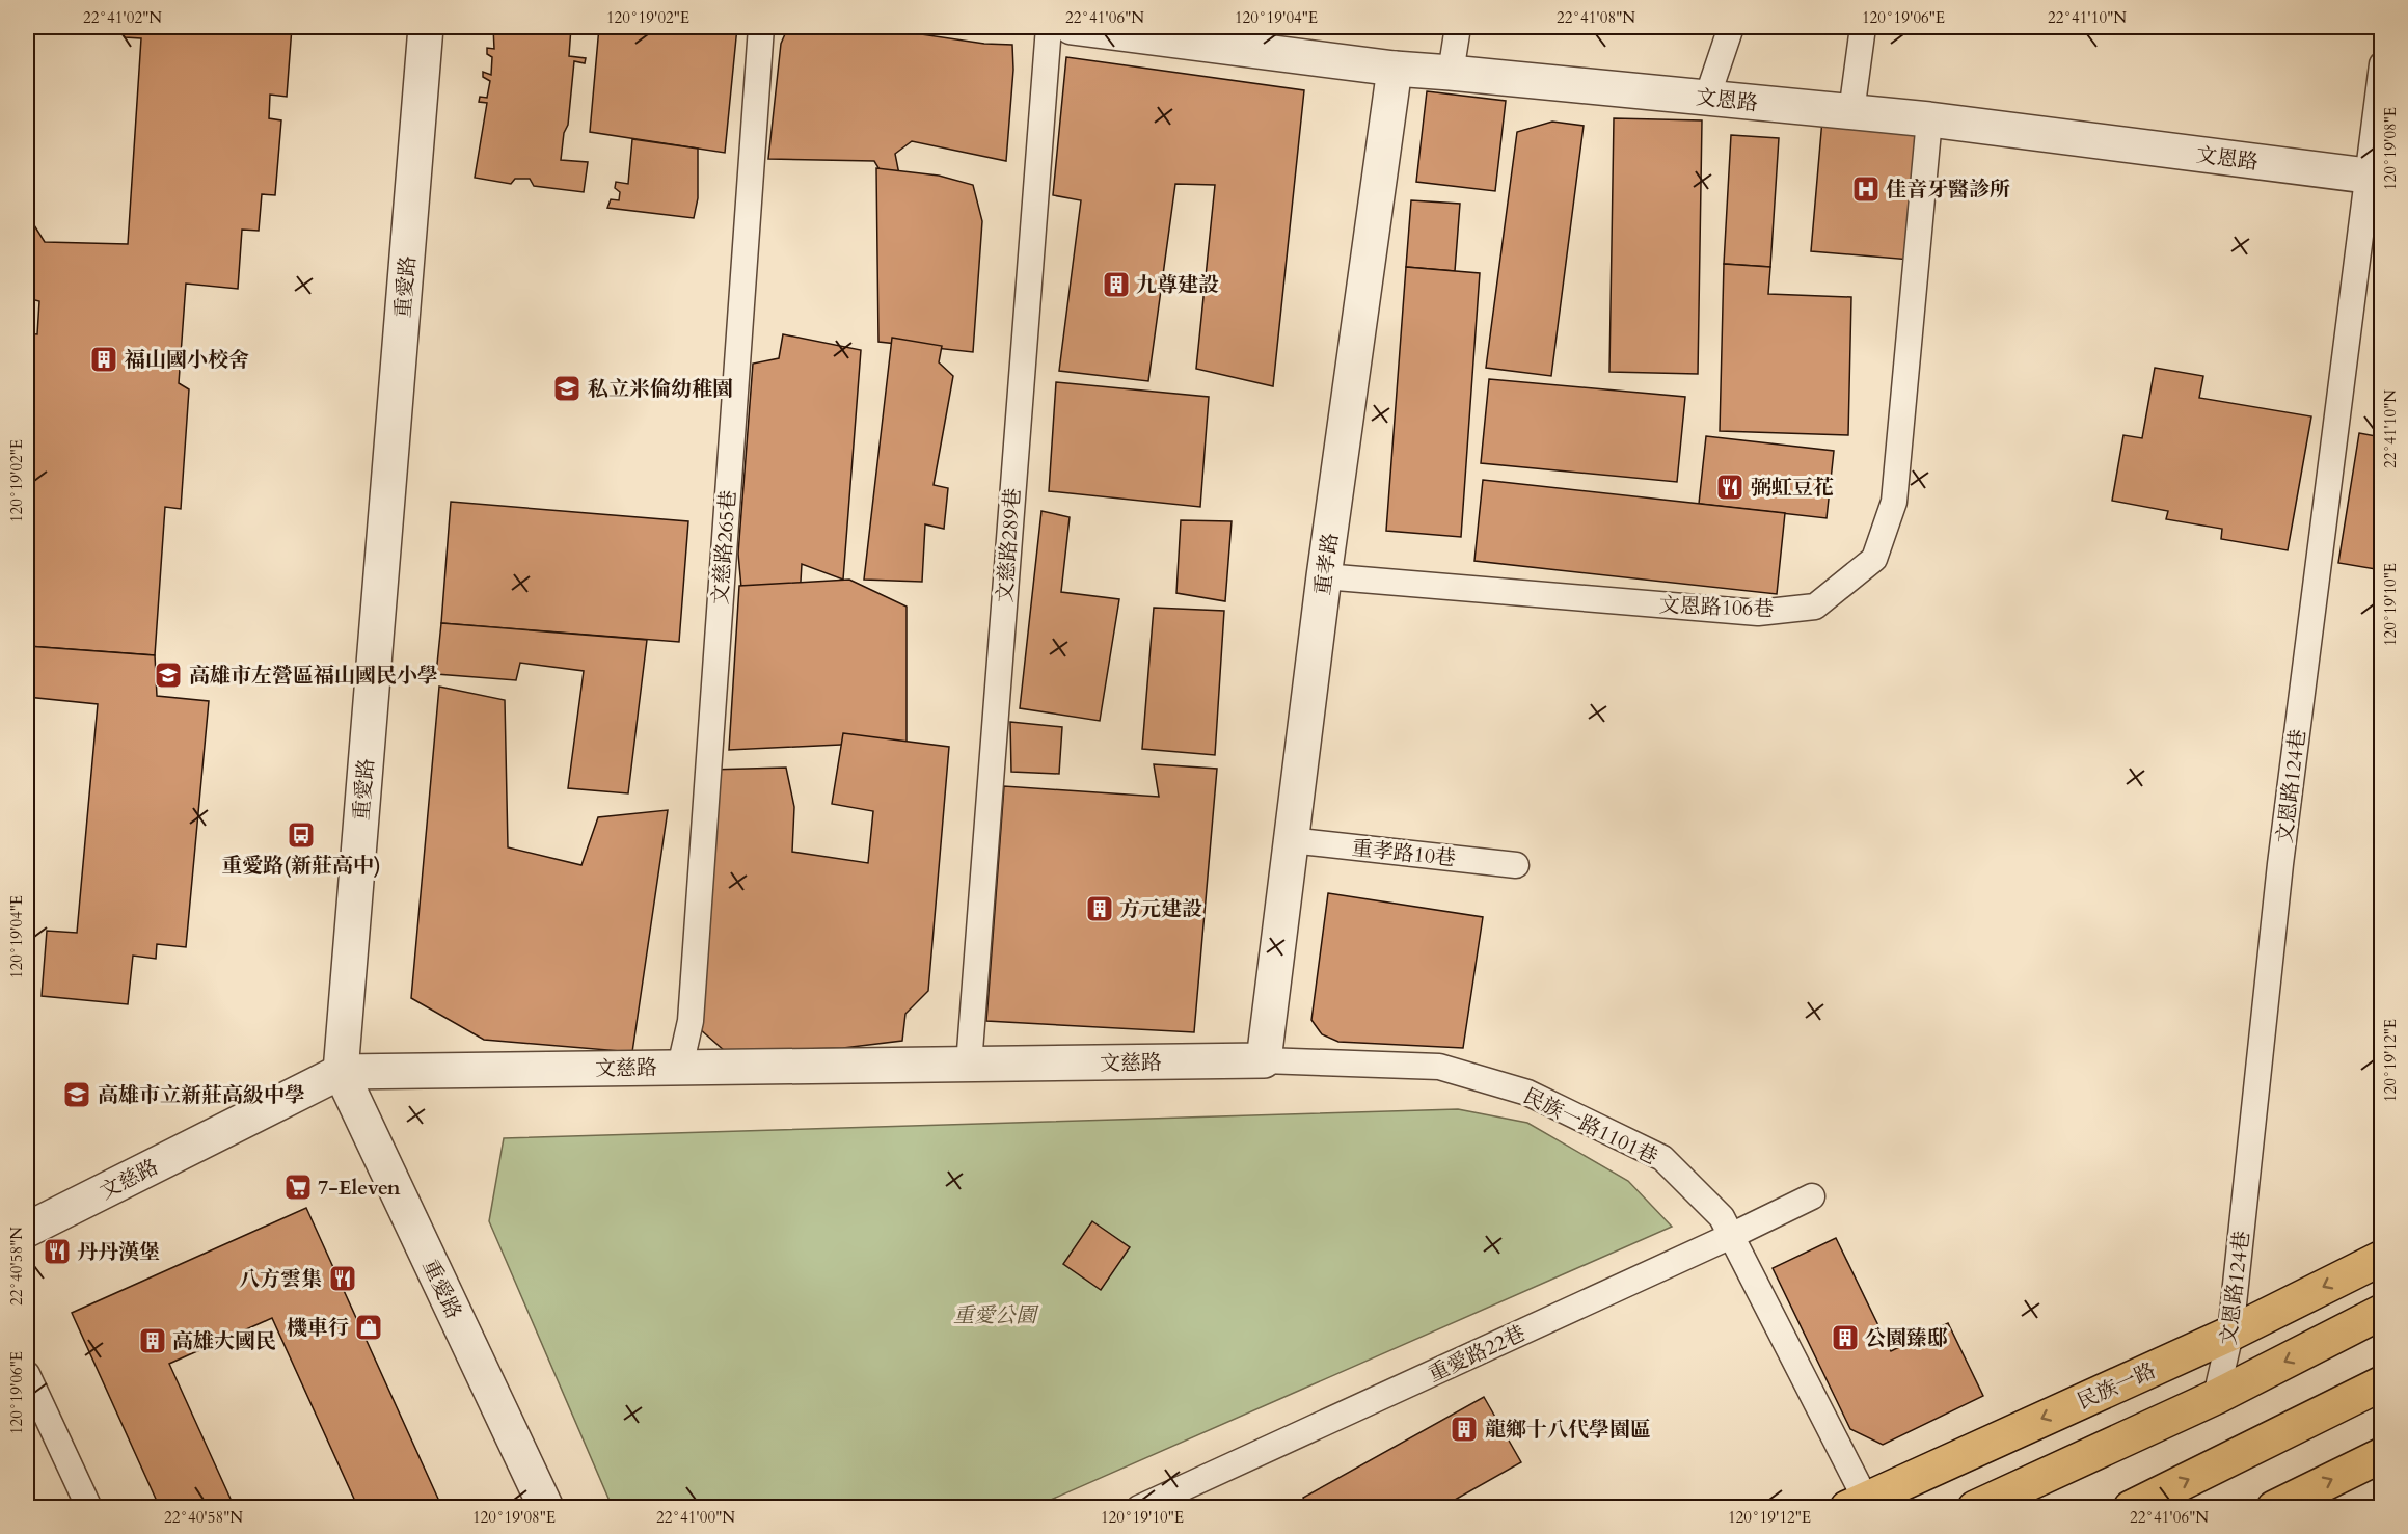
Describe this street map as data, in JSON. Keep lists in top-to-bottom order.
{
  "streets": {
    "main road": ["民族一路"],
    "street": [
      "文恩路",
      "重愛路",
      "重孝路",
      "文慈路"
    ],
    "lane": [
      "文慈路289巷",
      "文慈路265巷",
      "文恩路106巷",
      "文恩路124巷",
      "重孝路10巷",
      "民族一路1101巷",
      "重愛路22巷"
    ]
  },
  "crossings": [
    ["文恩路", "重孝路"],
    ["文恩路", "文恩路106巷"],
    ["文恩路", "文恩路124巷"],
    ["重愛路", "文慈路"],
    ["文慈路289巷", "文慈路"],
    ["文慈路265巷", "文慈路"],
    ["重孝路", "文恩路106巷"],
    ["重孝路", "重孝路10巷"],
    ["重孝路", "文慈路"],
    ["重孝路", "民族一路1101巷"],
    ["文恩路124巷", "民族一路"],
    ["文慈路", "民族一路1101巷"],
    ["民族一路1101巷", "重愛路22巷"],
    ["民族一路1101巷", "民族一路"]
  ],
  "parks": ["重愛公園"],
  "places": {
    "hospital": ["佳音牙醫診所"],
    "building": [
      "九尊建設",
      "福山國小校舍",
      "方元建設",
      "公園臻邸",
      "高雄大國民",
      "龍鄉十八代學園區"
    ],
    "school or university": ["私立米倫幼稚園", "高雄市左營區福山國民小學", "高雄市立新莊高級中學"],
    "restaurant": ["弼虹豆花", "丹丹漢堡", "八方雲集"],
    "bus stop": ["重愛路(新莊高中)"],
    "supermarket": ["7-Eleven"],
    "shop": ["機車行"]
  },
  "coordinates": [
    "22°41'02\"N",
    "120°19'02\"E",
    "22°41'06\"N",
    "120°19'04\"E",
    "22°41'08\"N",
    "120°19'06\"E",
    "22°41'10\"N",
    "120°19'08\"E",
    "120°19'10\"E",
    "120°19'12\"E",
    "22°40'58\"N",
    "22°41'00\"N"
  ]
}
